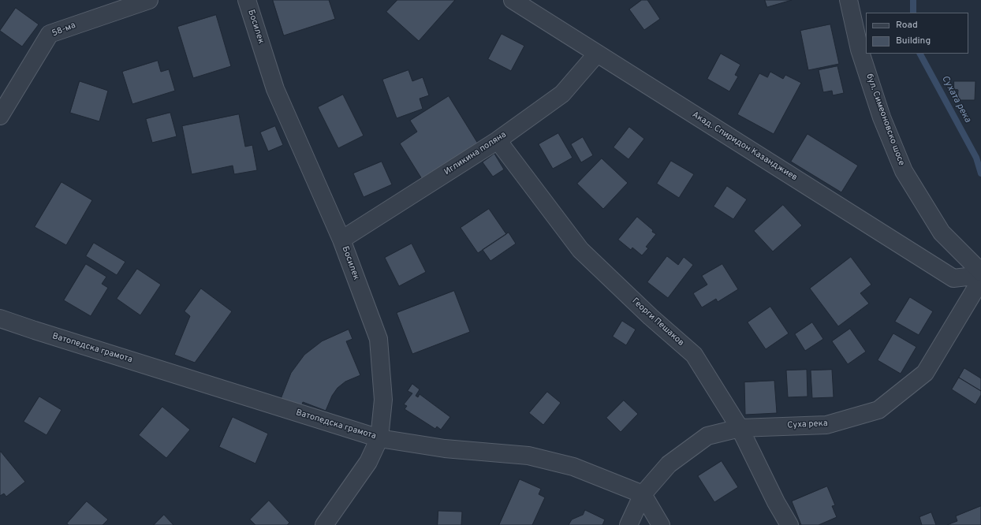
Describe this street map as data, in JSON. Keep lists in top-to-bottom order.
{
  "streets": {
    "street": [
      "Босилек",
      "58-ма",
      "бул. Симеоновско шосе",
      "Акад. Спиридон Казанджиев",
      "Игликина поляна",
      "Георги Пешаков",
      "Ватопедска грамота",
      "Суха река"
    ]
  },
  "crossings": [
    ["Босилек", "Игликина поляна"],
    ["Босилек", "Ватопедска грамота"],
    ["Акад. Спиридон Казанджиев", "Игликина поляна"],
    ["Игликина поляна", "Георги Пешаков"],
    ["Георги Пешаков", "Суха река"],
    ["Ватопедска грамота", "Суха река"]
  ],
  "water": ["Сухата река"],
  "legend": ["Road", "Building"]
}
